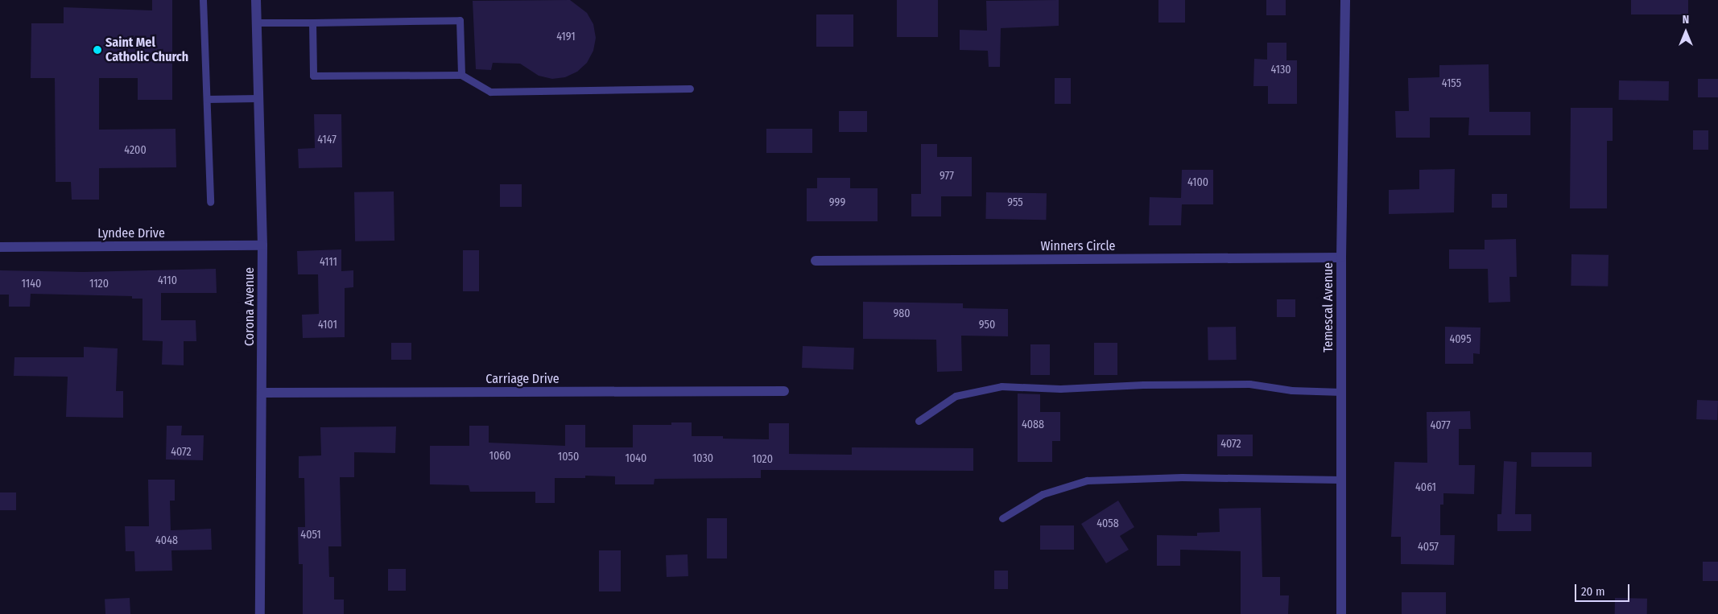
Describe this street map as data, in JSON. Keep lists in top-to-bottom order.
{
  "streets": {
    "street": [
      "Lyndee Drive",
      "Winners Circle",
      "Corona Avenue",
      "Temescal Avenue",
      "Carriage Drive"
    ]
  },
  "crossings": [
    ["Lyndee Drive", "Corona Avenue"],
    ["Winners Circle", "Temescal Avenue"],
    ["Corona Avenue", "Carriage Drive"]
  ],
  "places": ["Saint Mel Catholic Church"],
  "house_numbers": [
    "4191",
    "4130",
    "4155",
    "4147",
    "4200",
    "977",
    "4100",
    "999",
    "955",
    "4111",
    "4110",
    "1140",
    "1120",
    "980",
    "4101",
    "950",
    "4095",
    "4088",
    "4077",
    "4072",
    "4072",
    "1060",
    "1050",
    "1040",
    "1030",
    "1020",
    "4061",
    "4058",
    "4051",
    "4048",
    "4057"
  ],
  "scale_bar": "20 m",
  "north": "top"
}
